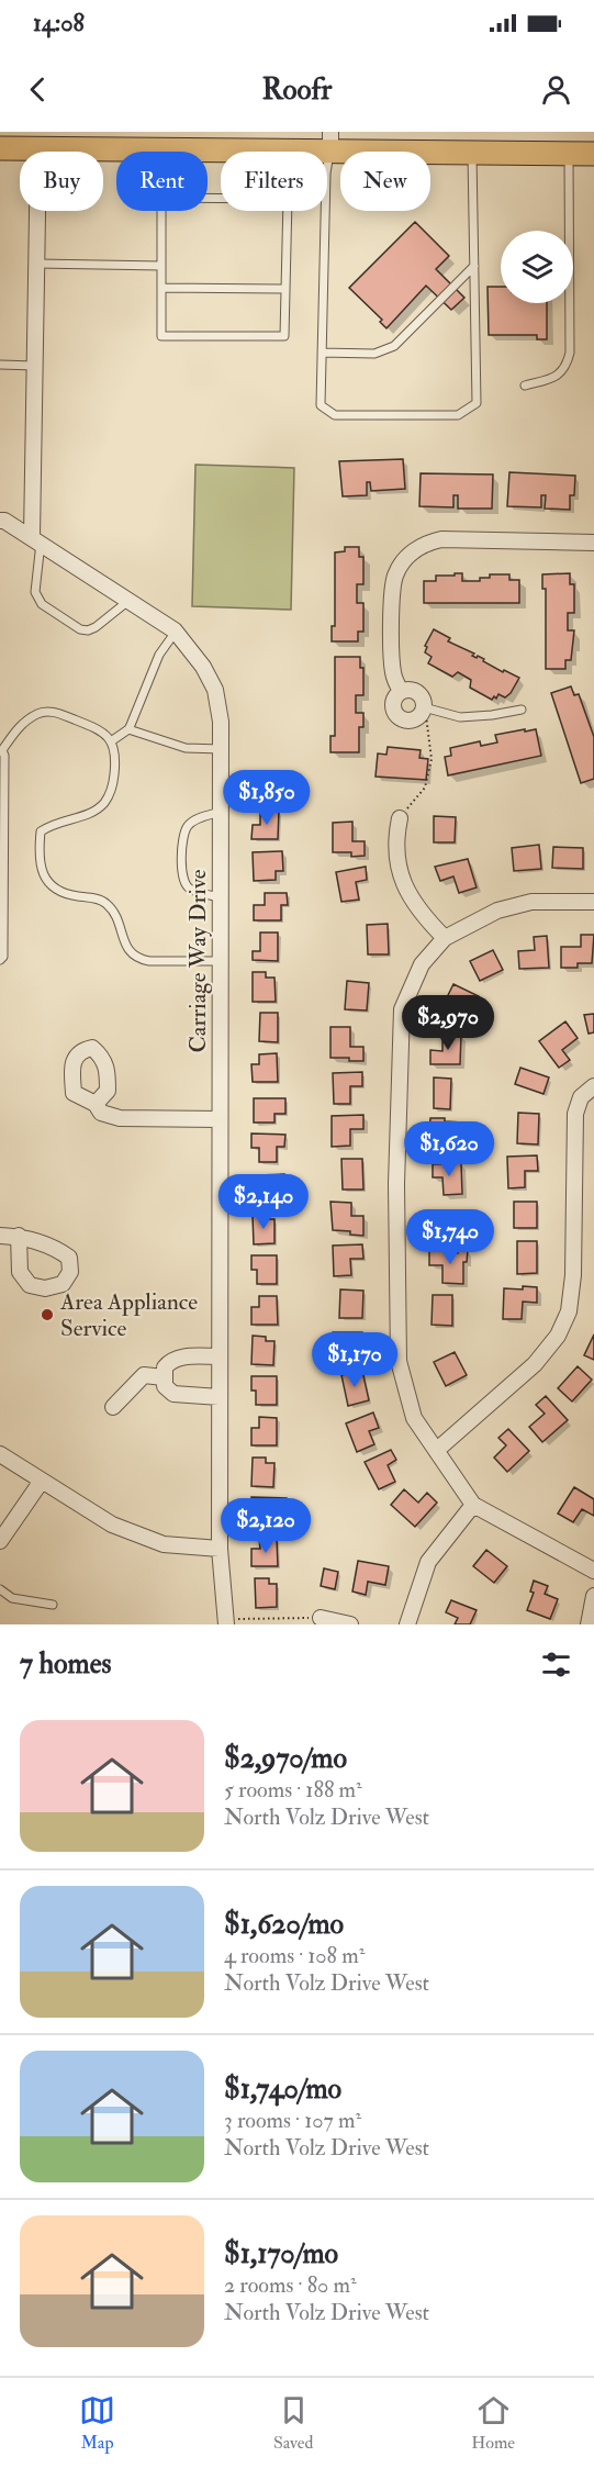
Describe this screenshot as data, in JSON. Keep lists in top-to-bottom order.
{
  "streets": {
    "street": ["Carriage Way Drive"]
  },
  "places": ["Area Appliance Service"],
  "page": {
    "status": "14:08",
    "header": "Roofr",
    "chip": [
      "Buy",
      "Rent",
      "Filters",
      "New"
    ],
    "price": [
      "$1,850",
      "$2,970",
      "$1,620",
      "$2,140",
      "$1,740",
      "$1,170",
      "$2,120"
    ],
    "heading": "7 homes",
    "list": [
      {
        "name": "$2,970/mo",
        "note": "5 rooms · 188 m² · North Volz Drive West"
      },
      {
        "name": "$1,620/mo",
        "note": "4 rooms · 108 m² · North Volz Drive West"
      },
      {
        "name": "$1,740/mo",
        "note": "3 rooms · 107 m² · North Volz Drive West"
      },
      {
        "name": "$1,170/mo",
        "note": "2 rooms · 80 m² · North Volz Drive West"
      }
    ],
    "tabs": ["Map", "Saved", "Home"]
  }
}
